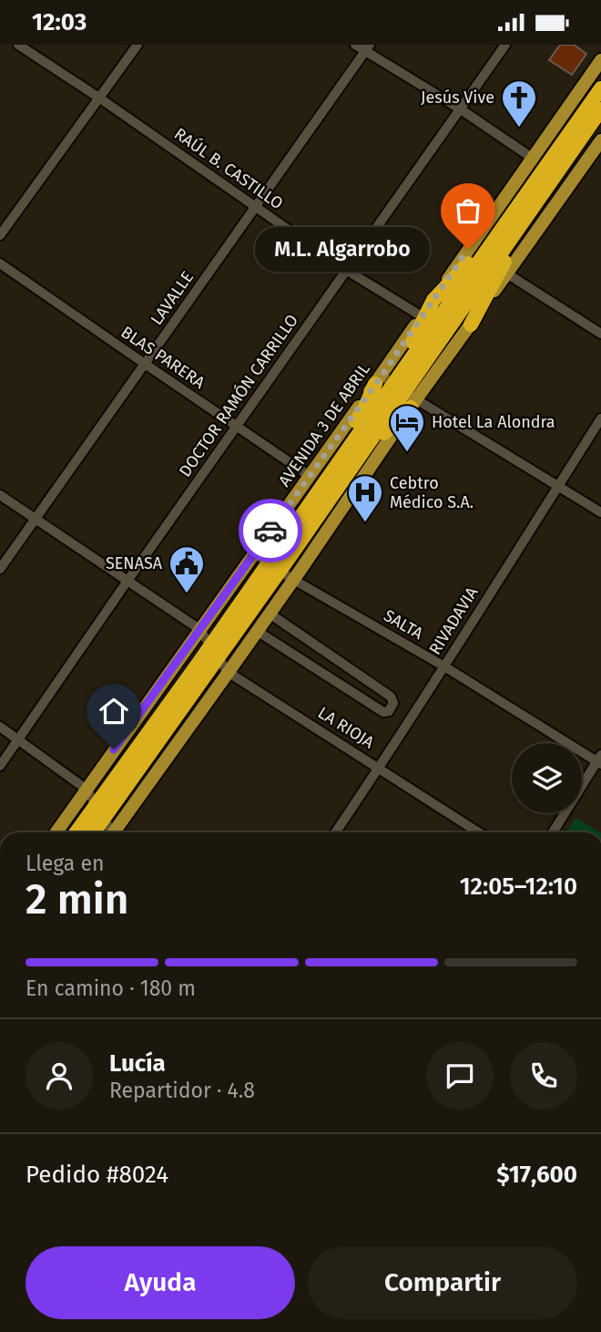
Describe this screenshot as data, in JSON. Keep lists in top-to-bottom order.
{
  "streets": {
    "highway": ["AVENIDA 3 DE ABRIL"],
    "street": [
      "RAÚL B. CASTILLO",
      "LAVALLE",
      "BLAS PARERA",
      "DOCTOR RAMÓN CARRILLO",
      "RIVADAVIA",
      "SALTA",
      "LA RIOJA"
    ]
  },
  "crossings": [
    ["RAÚL B. CASTILLO", "LAVALLE"],
    ["RAÚL B. CASTILLO", "DOCTOR RAMÓN CARRILLO"],
    ["RAÚL B. CASTILLO", "AVENIDA 3 DE ABRIL"],
    ["LAVALLE", "BLAS PARERA"],
    ["LAVALLE", "LA RIOJA"],
    ["BLAS PARERA", "DOCTOR RAMÓN CARRILLO"],
    ["BLAS PARERA", "AVENIDA 3 DE ABRIL"],
    ["DOCTOR RAMÓN CARRILLO", "LA RIOJA"],
    ["AVENIDA 3 DE ABRIL", "SALTA"],
    ["AVENIDA 3 DE ABRIL", "LA RIOJA"],
    ["RIVADAVIA", "SALTA"],
    ["RIVADAVIA", "LA RIOJA"]
  ],
  "places": {
    "church": ["Jesús Vive"],
    "other": ["M.L. Algarrobo"],
    "hotel": ["Hotel La Alondra"],
    "hospital": ["Cebtro Médico S.A."],
    "public building": ["SENASA"]
  },
  "page": {
    "status": "12:03",
    "bubble": "M.L. Algarrobo",
    "heading": ["2 min", "Llega en", "12:05–12:10"],
    "panel": [
      "Lucía",
      "Repartidor · 4.8",
      "Pedido #8024",
      "$17,600"
    ],
    "bar": "En camino · 180 m",
    "buttons": ["Ayuda", "Compartir"]
  }
}
